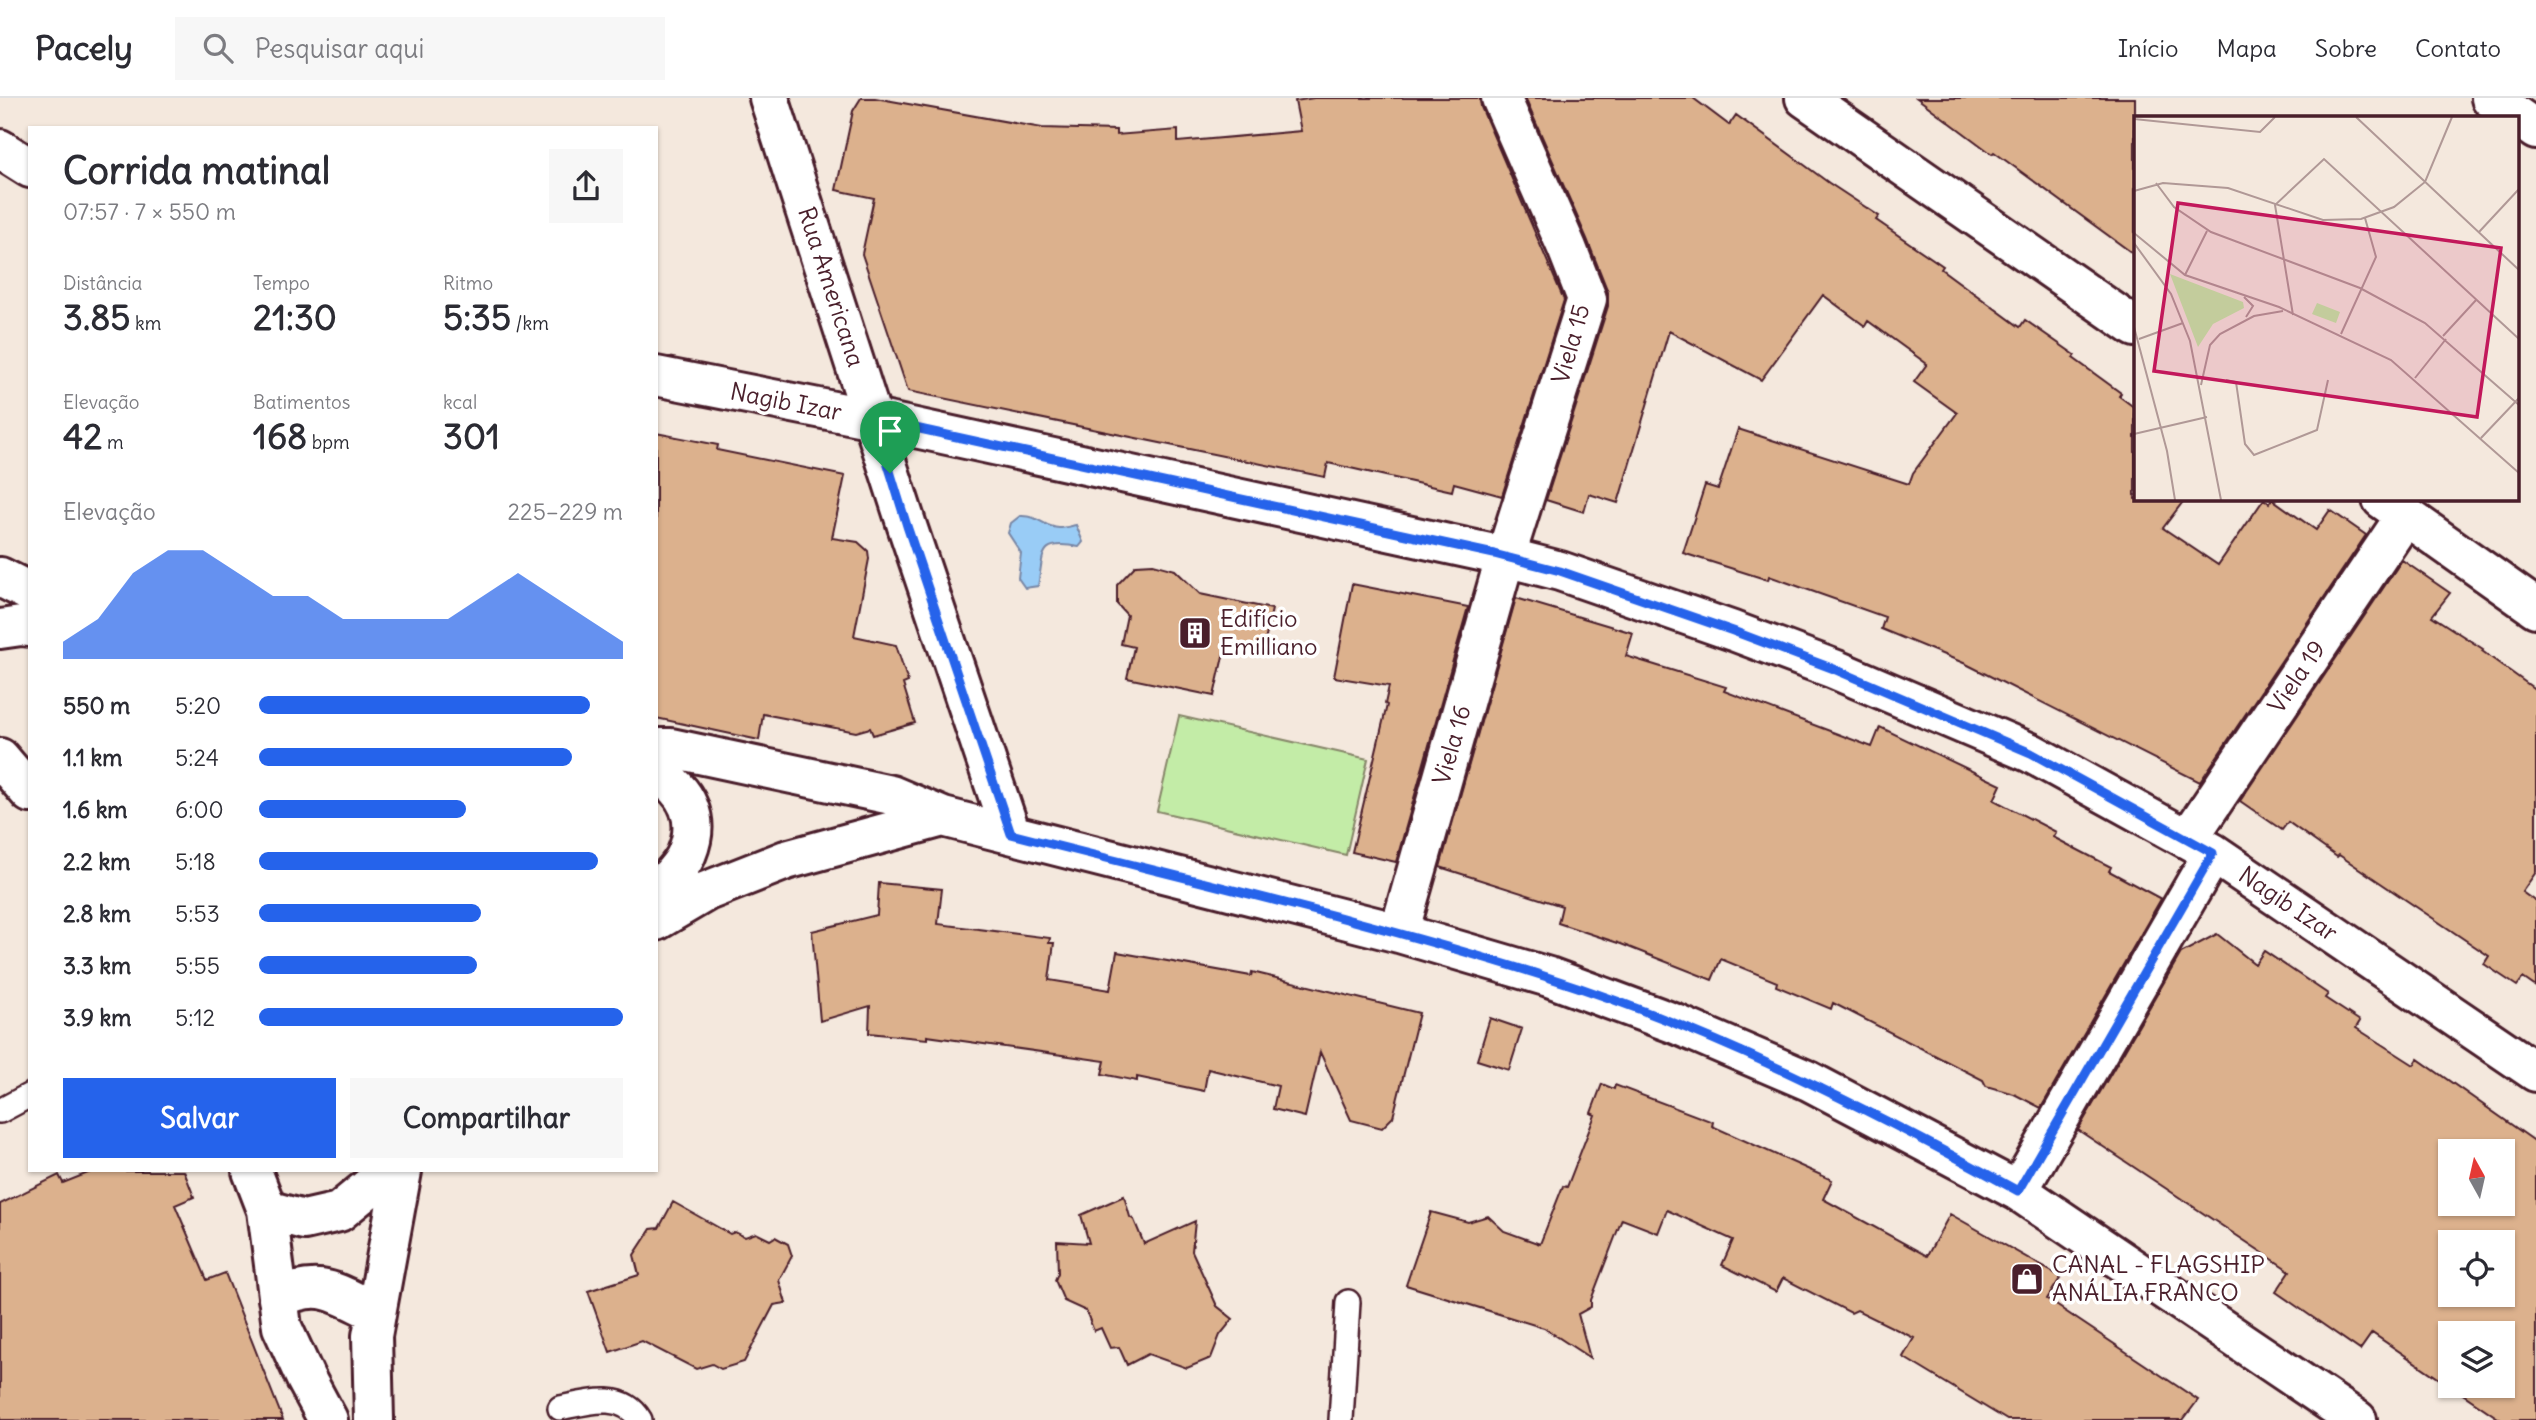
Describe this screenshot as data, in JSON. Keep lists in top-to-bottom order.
{
  "streets": {
    "street": [
      "Rua Americana",
      "Viela 15",
      "Nagib Izar",
      "Viela 19",
      "Viela 16"
    ]
  },
  "crossings": [
    ["Rua Americana", "Nagib Izar"],
    ["Viela 15", "Nagib Izar"],
    ["Viela 15", "Viela 16"],
    ["Nagib Izar", "Viela 19"],
    ["Nagib Izar", "Viela 16"]
  ],
  "places": {
    "building": ["Edifício Emilliano"],
    "shop": ["CANAL - FLAGSHIP ANÁLIA FRANCO"]
  },
  "north": "top",
  "page": {
    "header": "Pacely",
    "search": "Pesquisar aqui",
    "nav": [
      "Início",
      "Mapa",
      "Sobre",
      "Contato"
    ],
    "heading": ["Corrida matinal", "07:57 · 7 × 550 m"],
    "stats": [
      ["Distância", "3.85 km"],
      ["Tempo", "21:30"],
      ["Ritmo", "5:35 /km"],
      ["Elevação", "42 m"],
      ["Batimentos", "168 bpm"],
      ["kcal", "301"]
    ],
    "chart": ["Elevação", "225–229 m"],
    "list": [
      {
        "name": "550 m",
        "note": "5:20"
      },
      {
        "name": "1.1 km",
        "note": "5:24"
      },
      {
        "name": "1.6 km",
        "note": "6:00"
      },
      {
        "name": "2.2 km",
        "note": "5:18"
      },
      {
        "name": "2.8 km",
        "note": "5:53"
      },
      {
        "name": "3.3 km",
        "note": "5:55"
      },
      {
        "name": "3.9 km",
        "note": "5:12"
      }
    ],
    "buttons": ["Salvar", "Compartilhar"]
  }
}
